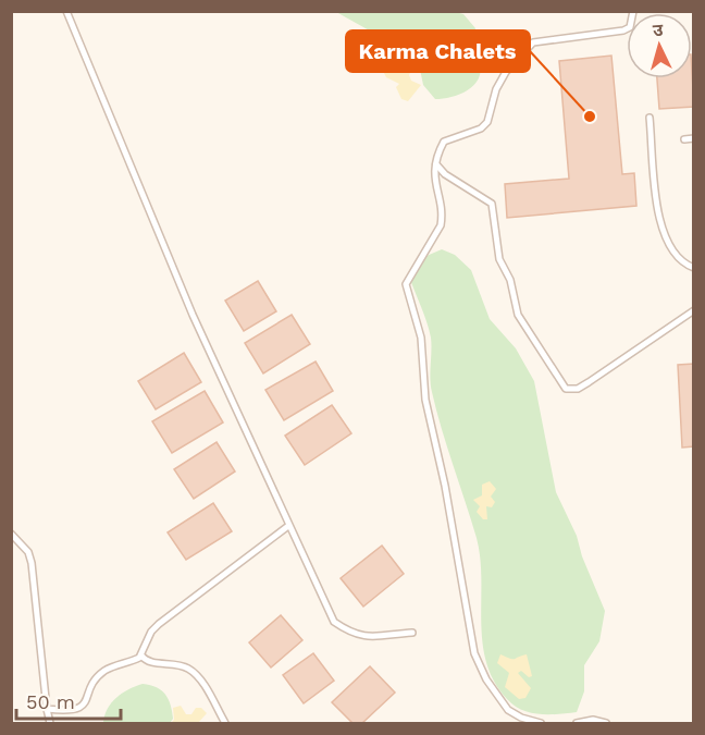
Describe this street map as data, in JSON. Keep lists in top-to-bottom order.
{
  "places": ["Karma Chalets"],
  "scale_bar": "50 m",
  "north": "top"
}
